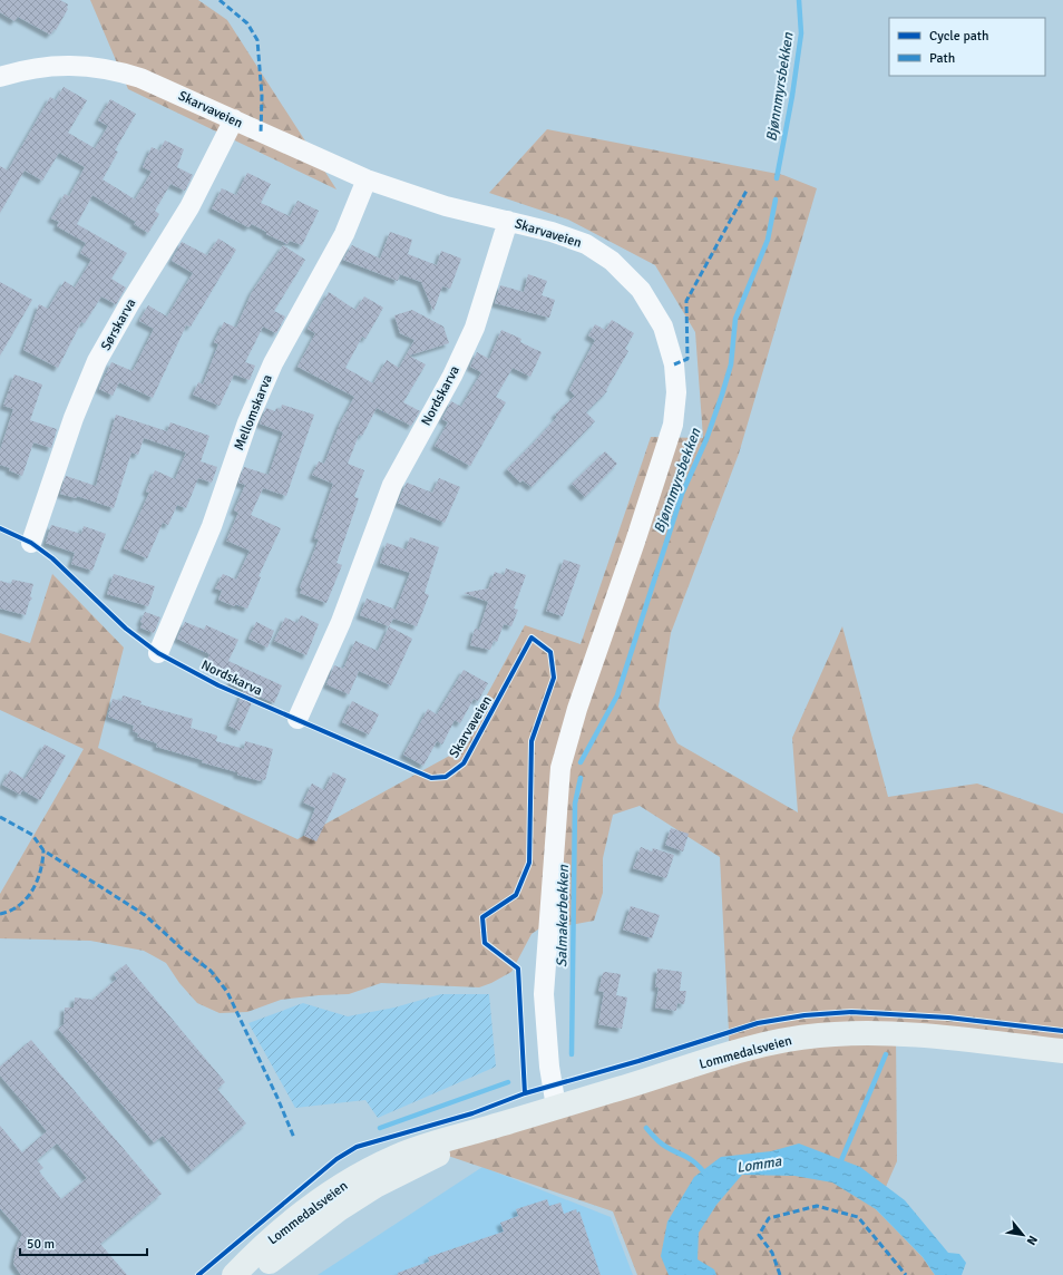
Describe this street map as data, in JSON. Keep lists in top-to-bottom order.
{
  "streets": {
    "main road": ["Lommedalsveien"],
    "street": [
      "Skarvaveien",
      "Sørskarva",
      "Nordskarva",
      "Mellomskarva"
    ]
  },
  "crossings": [
    ["Skarvaveien", "Sørskarva"],
    ["Skarvaveien", "Nordskarva"],
    ["Skarvaveien", "Mellomskarva"],
    ["Skarvaveien", "Lommedalsveien"]
  ],
  "water": ["Bjønnmyrsbekken", "Salmakerbekken", "Lomma"],
  "legend": ["Cycle path", "Path"],
  "scale_bar": "50 m",
  "north": "bottom right"
}
